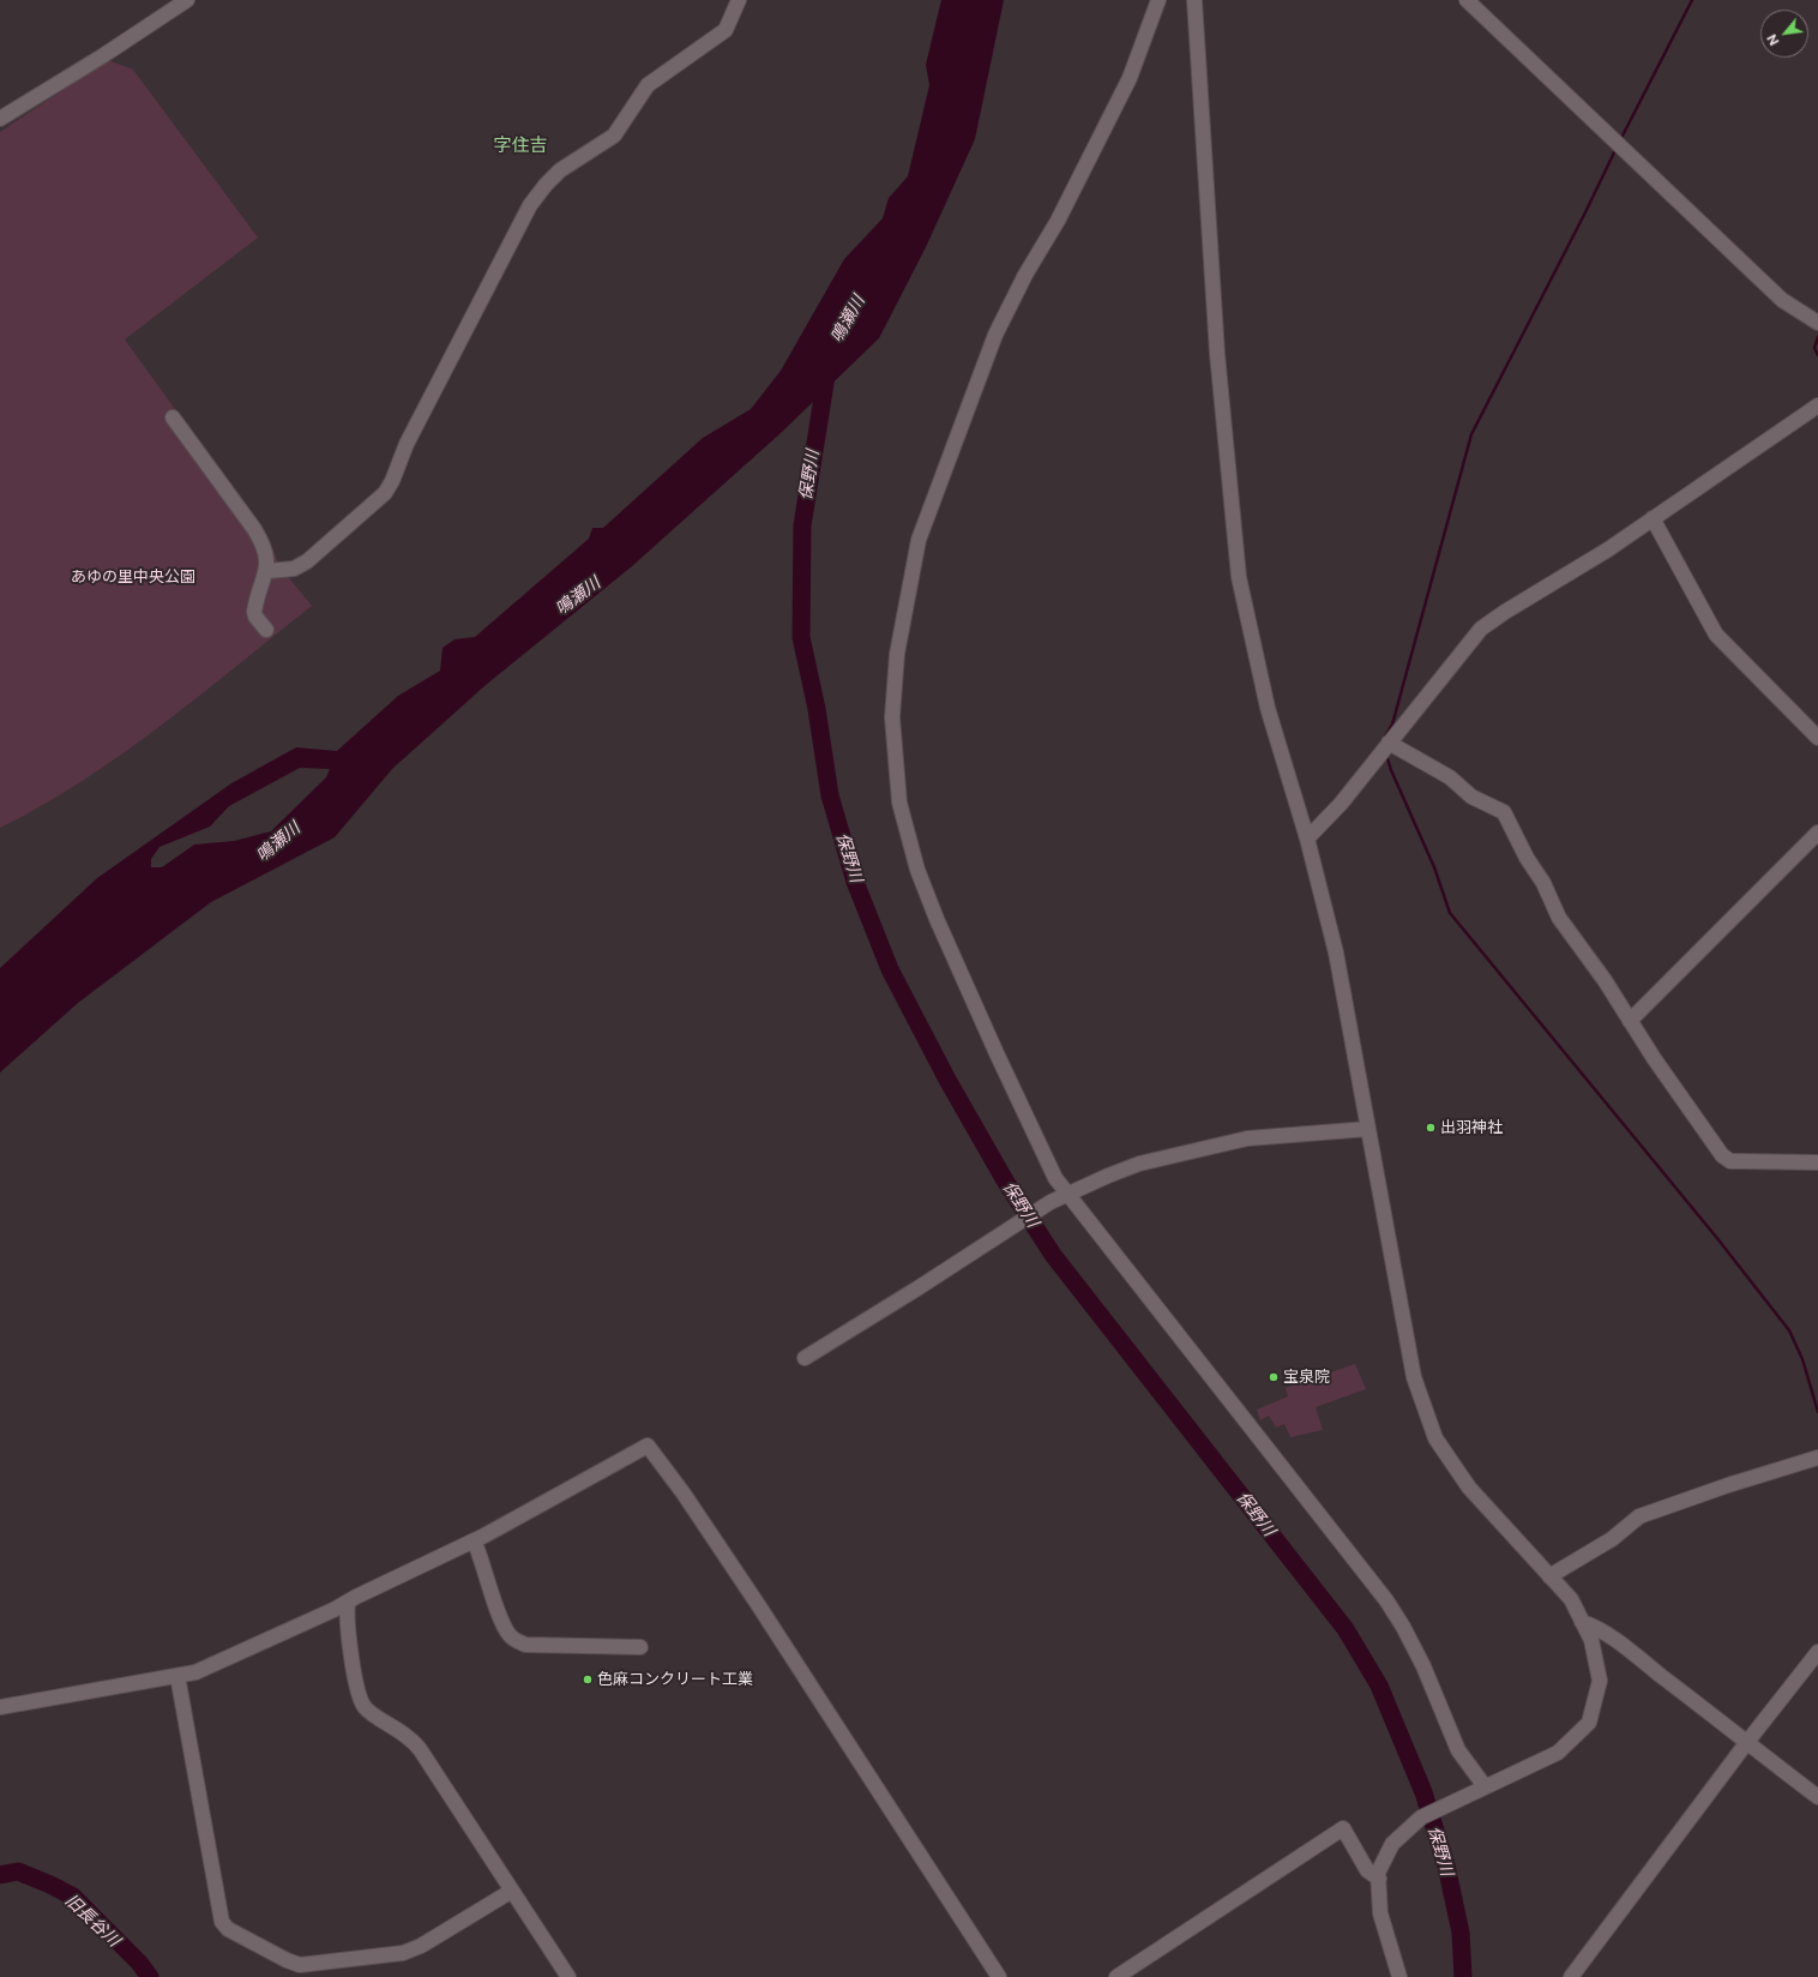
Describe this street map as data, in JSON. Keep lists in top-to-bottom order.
{
  "districts": ["字住吉"],
  "water": ["鳴瀬川", "保野川", "旧長谷川"],
  "parks": ["あゆの里中央公園"],
  "places": ["出羽神社", "宝泉院", "色麻コンクリート工業"],
  "north": "bottom left"
}
